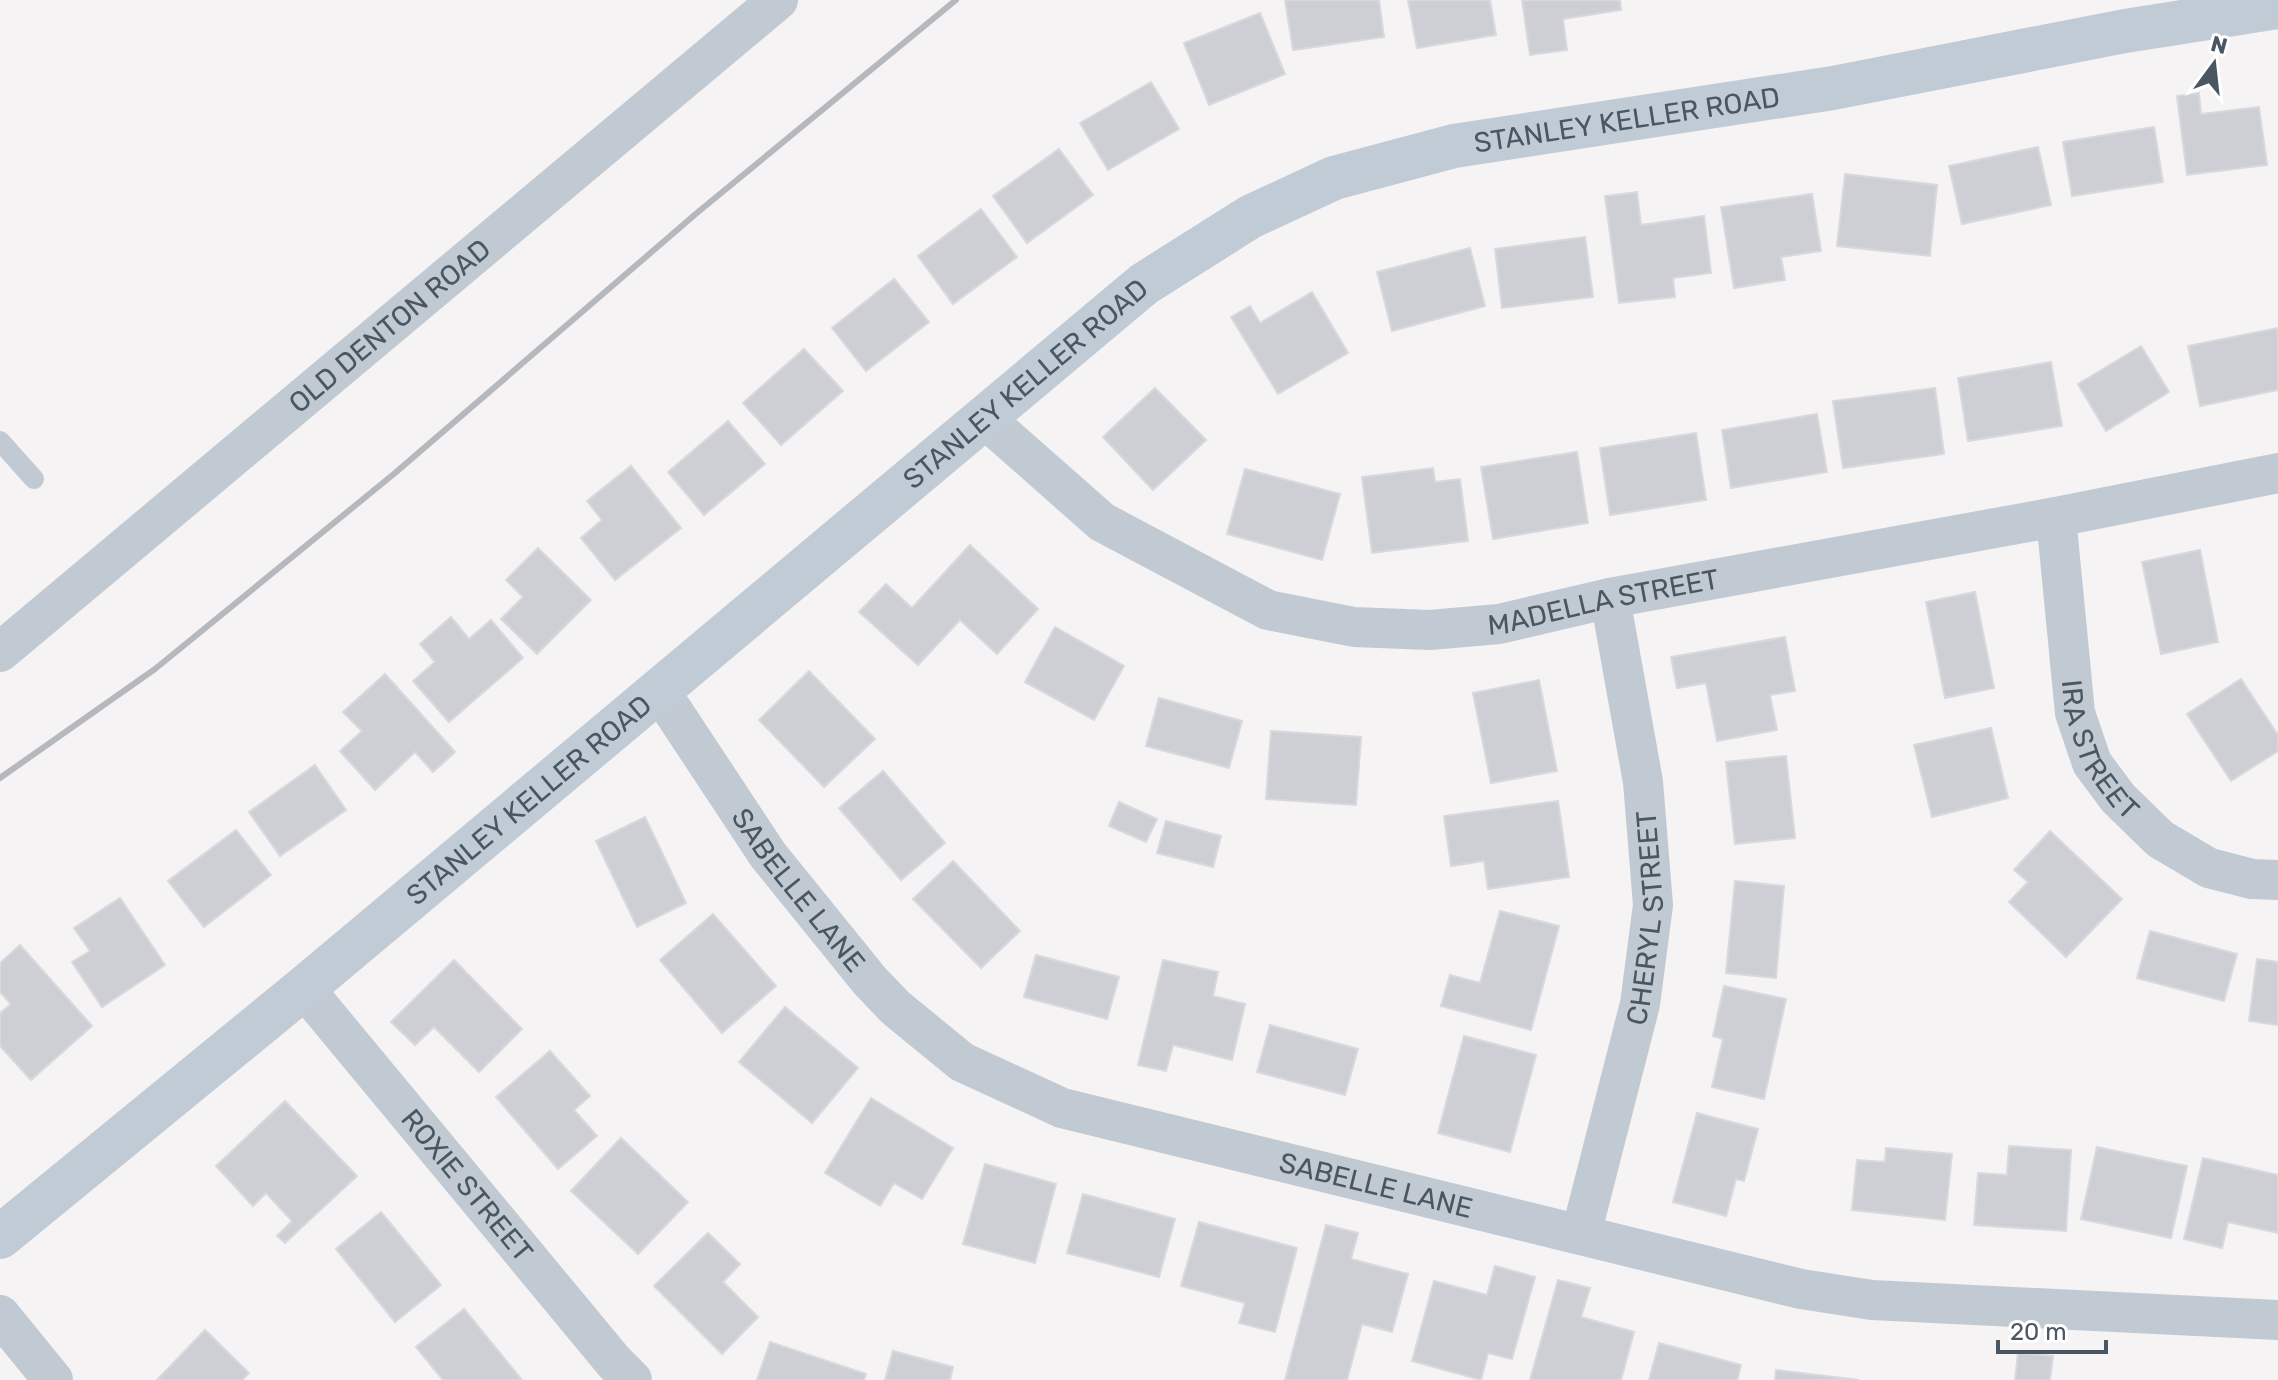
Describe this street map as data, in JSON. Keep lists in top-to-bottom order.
{
  "streets": {
    "street": [
      "STANLEY KELLER ROAD",
      "OLD DENTON ROAD",
      "MADELLA STREET",
      "IRA STREET",
      "SABELLE LANE",
      "CHERYL STREET",
      "ROXIE STREET"
    ]
  },
  "crossings": [
    ["STANLEY KELLER ROAD", "MADELLA STREET"],
    ["STANLEY KELLER ROAD", "SABELLE LANE"],
    ["STANLEY KELLER ROAD", "ROXIE STREET"],
    ["MADELLA STREET", "IRA STREET"],
    ["MADELLA STREET", "CHERYL STREET"],
    ["SABELLE LANE", "CHERYL STREET"]
  ],
  "scale_bar": "20 m",
  "north": "top"
}
